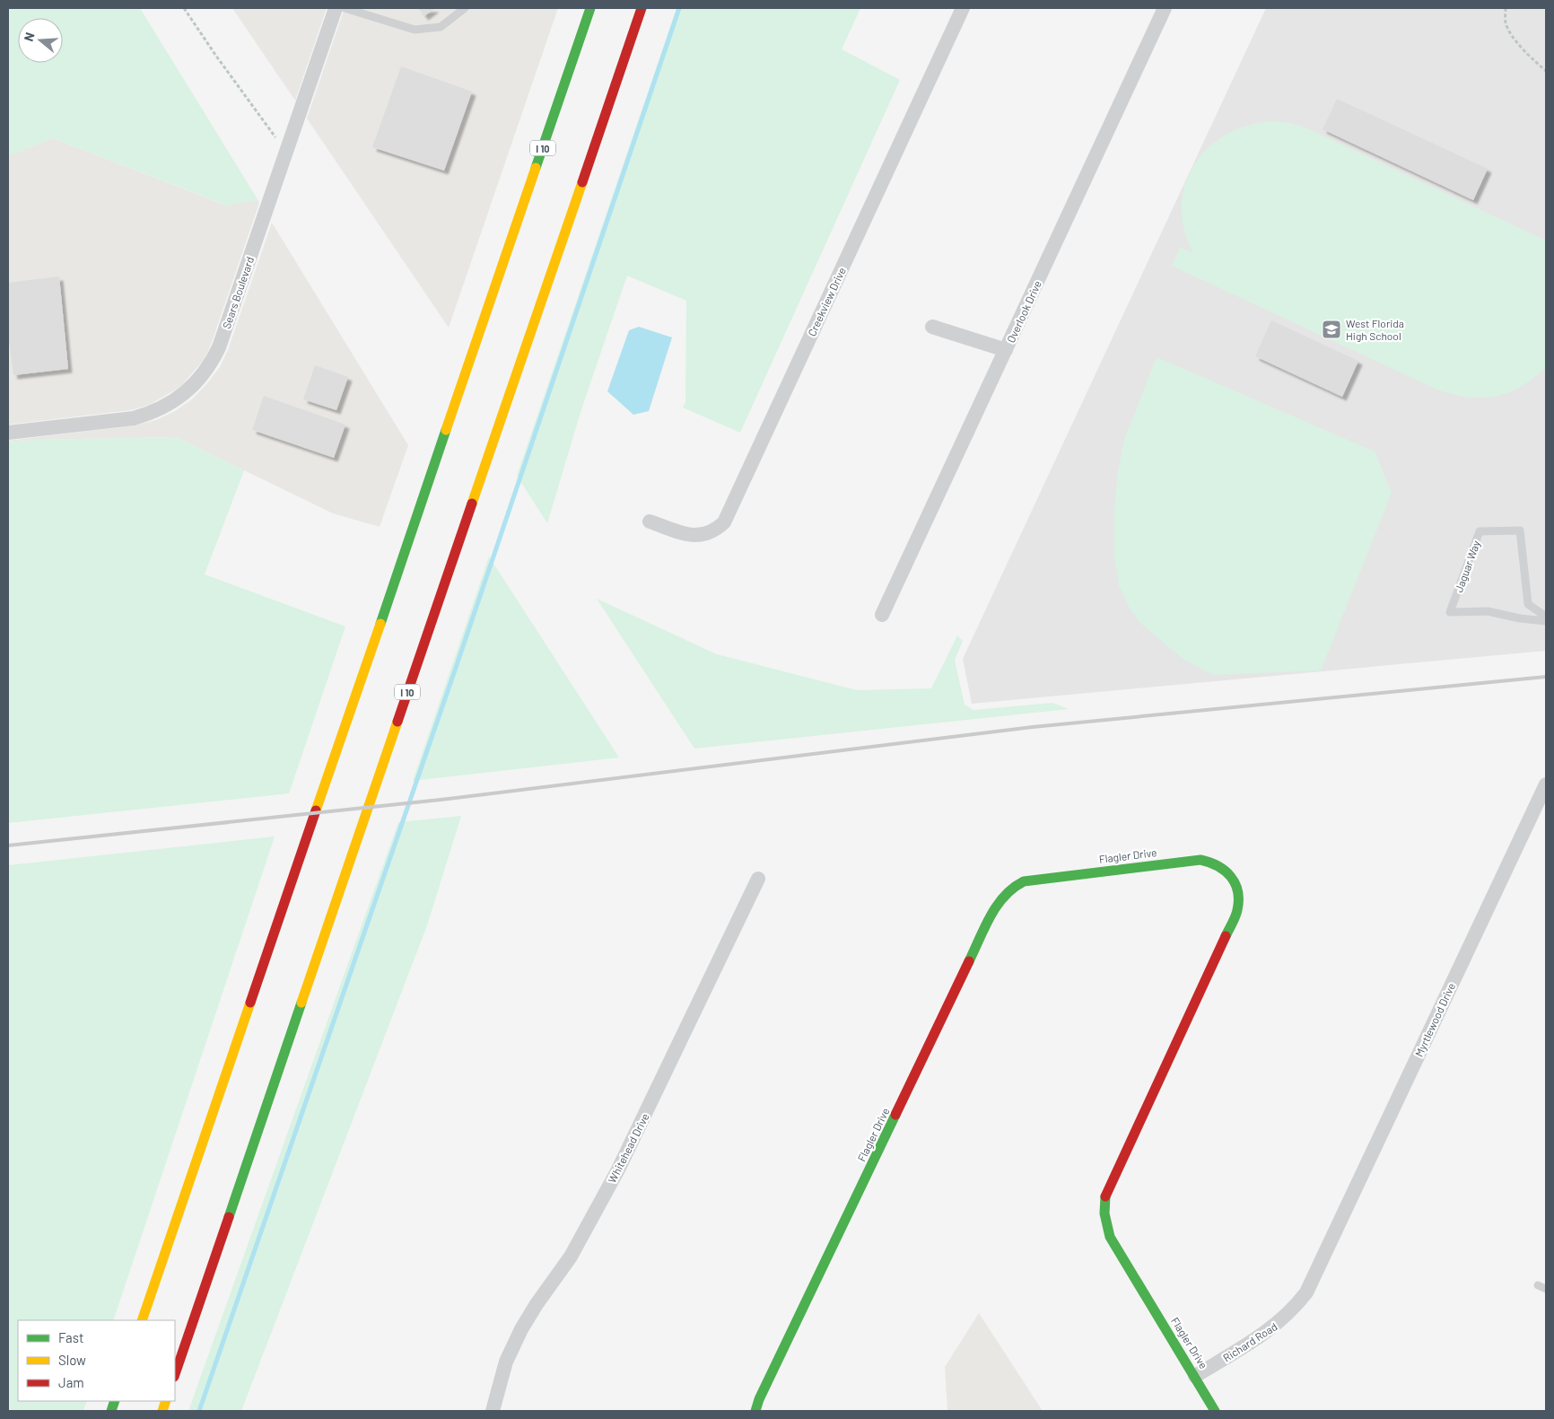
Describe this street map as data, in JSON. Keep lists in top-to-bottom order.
{
  "streets": {
    "main road": ["I 10", "Flagler Drive"],
    "street": [
      "Sears Boulevard",
      "Creekview Drive",
      "Overlook Drive",
      "Myrtlewood Drive",
      "Whitehead Drive",
      "Richard Road"
    ],
    "lane": ["Jaguar Way"]
  },
  "crossings": [
    ["Flagler Drive", "Richard Road"],
    ["Myrtlewood Drive", "Richard Road"]
  ],
  "places": {
    "school or university": ["West Florida High School"]
  },
  "legend": ["Fast", "Slow", "Jam"],
  "north": "left"
}
